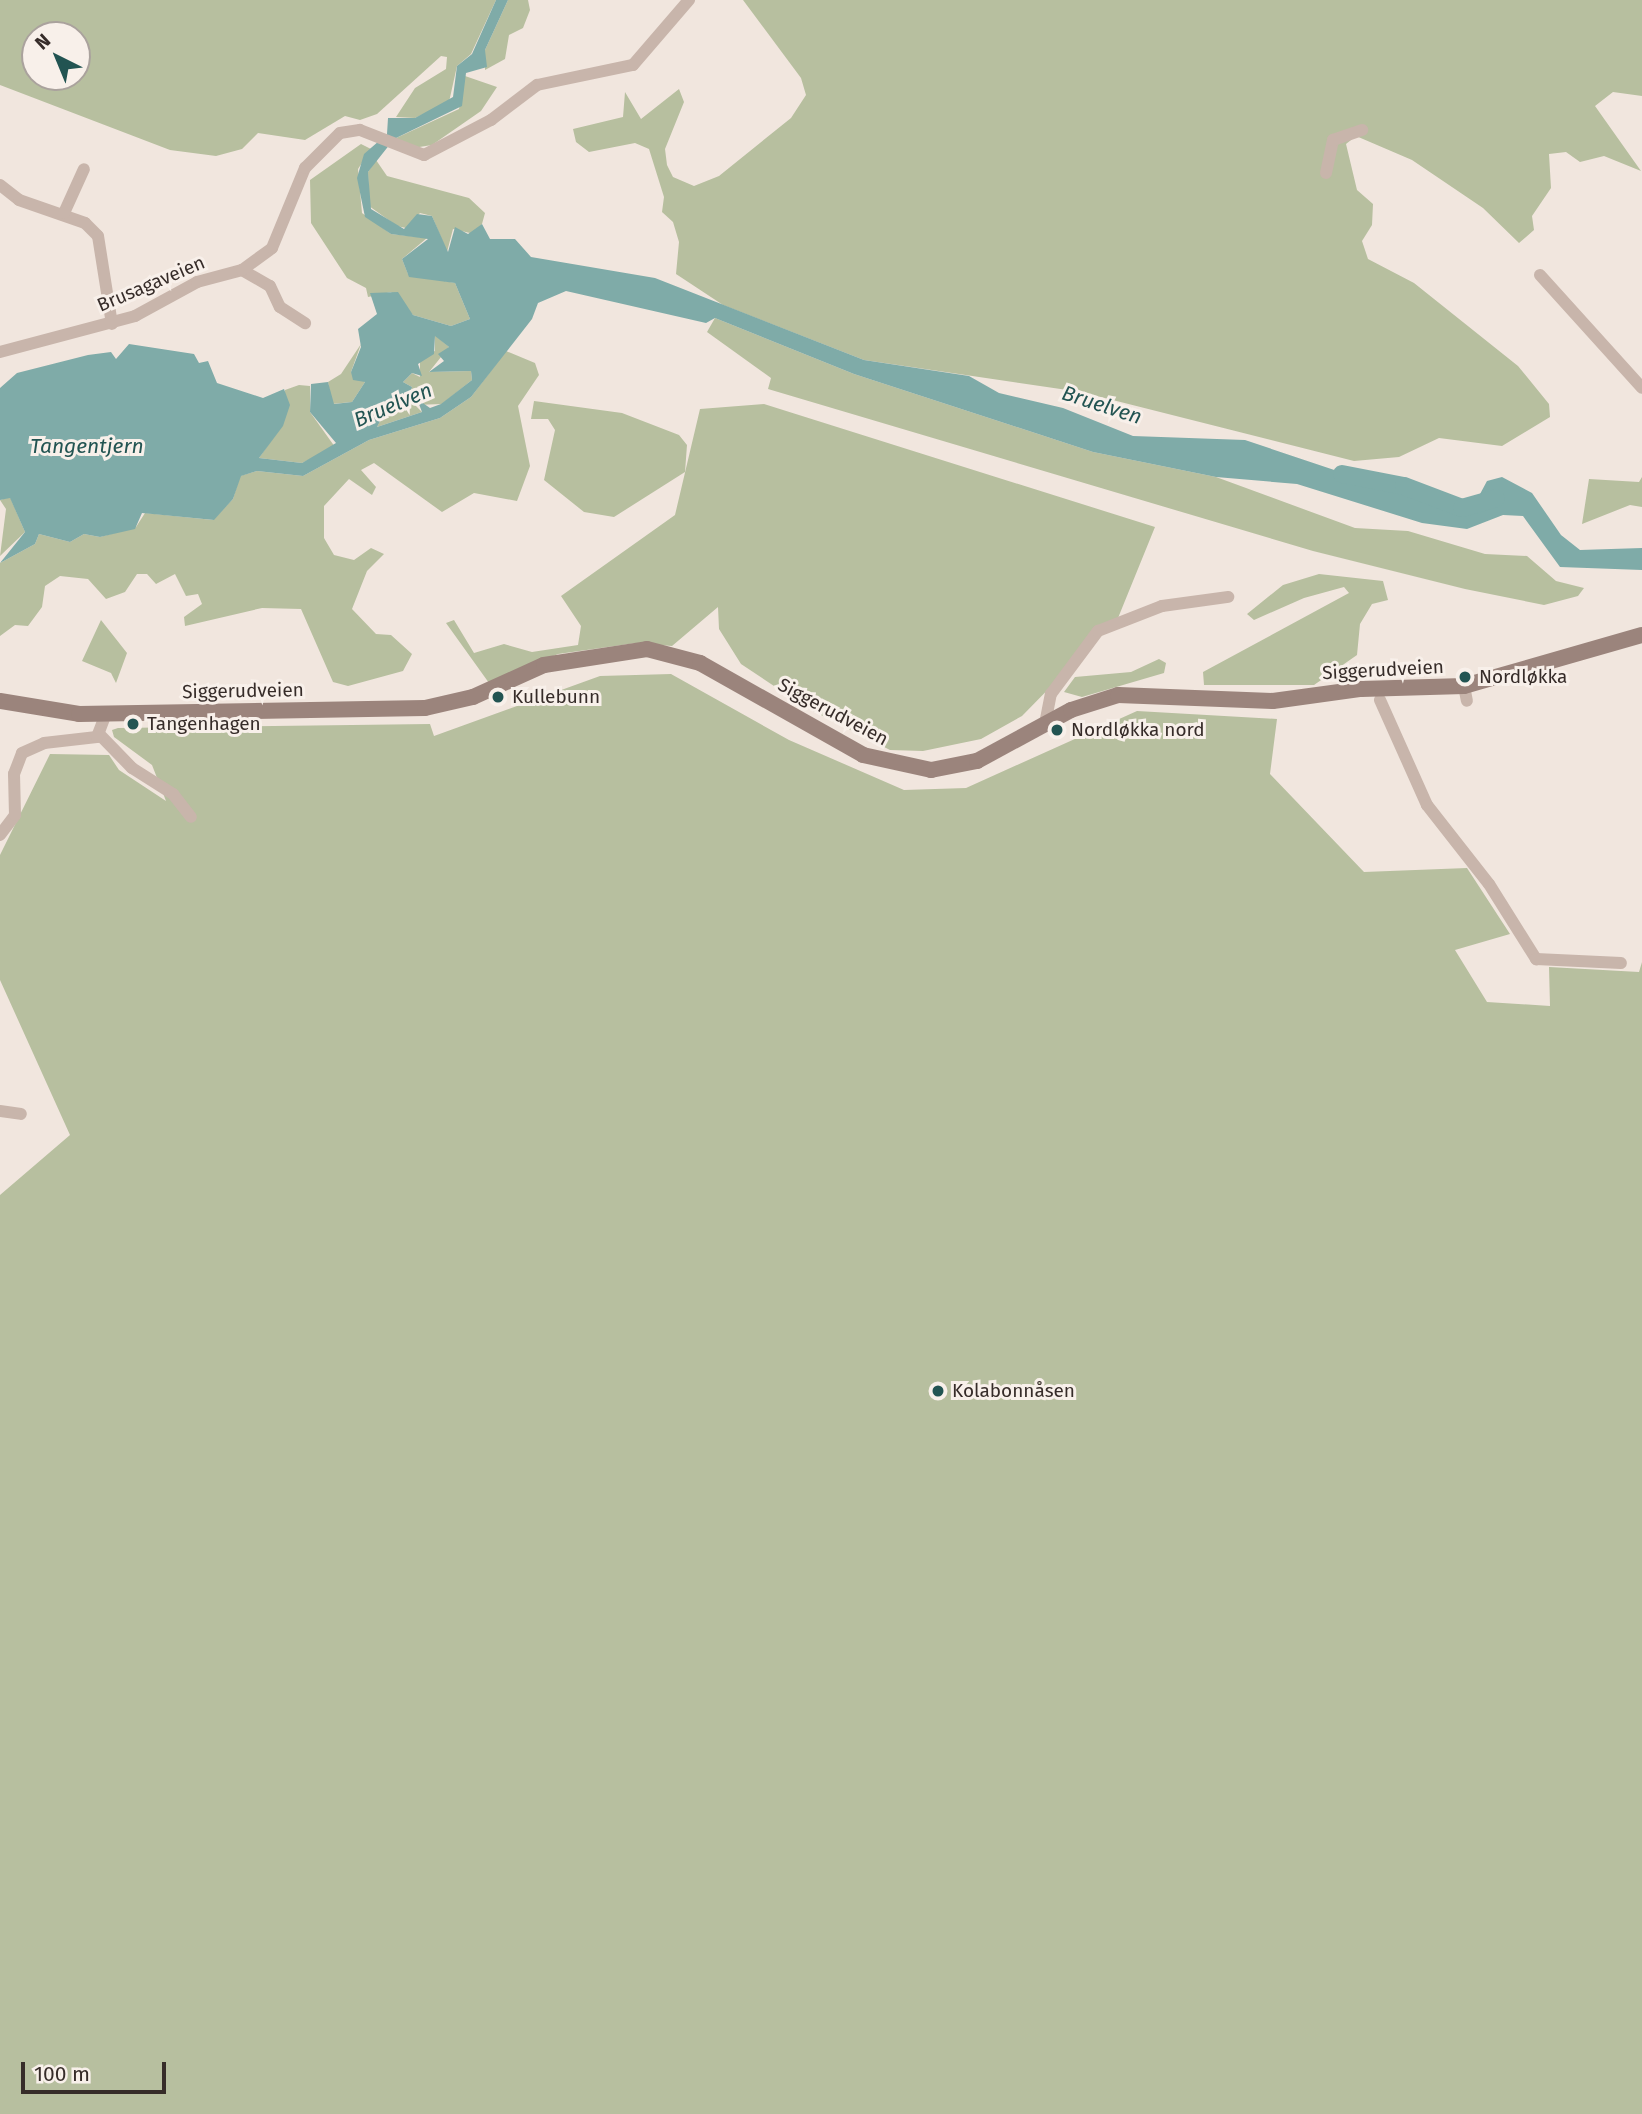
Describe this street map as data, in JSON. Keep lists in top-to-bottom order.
{
  "streets": {
    "main road": ["Siggerudveien"],
    "street": ["Brusagaveien"]
  },
  "water": ["Bruelven", "Tangentjern"],
  "places": [
    "Nordløkka",
    "Kullebunn",
    "Tangenhagen",
    "Nordløkka nord",
    "Kolabonnåsen"
  ],
  "scale_bar": "100 m",
  "north": "top left"
}
